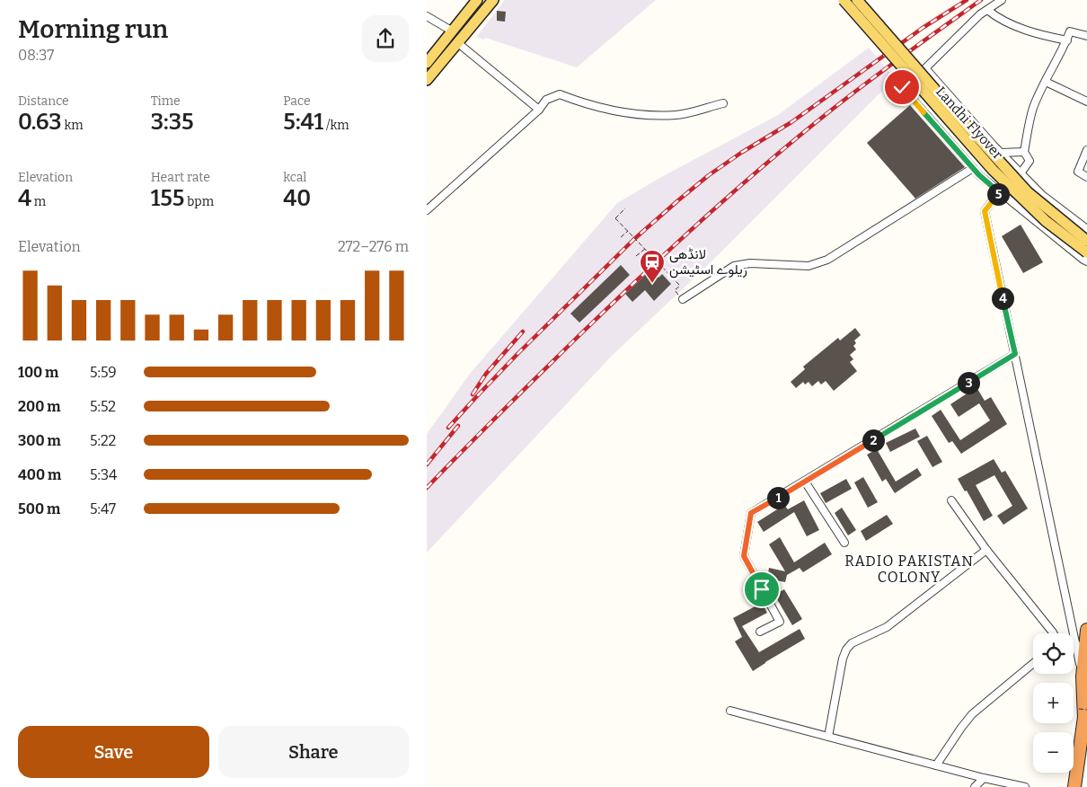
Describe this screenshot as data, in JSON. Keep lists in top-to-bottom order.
{
  "streets": {
    "main road": ["Landhi Flyover"]
  },
  "districts": ["RADIO PAKISTAN COLONY"],
  "places": {
    "station": ["لانڈھی ریلوے اسٹیشن"]
  },
  "page": {
    "heading": ["Morning run", "08:37"],
    "stats": [
      ["Distance", "0.63 km"],
      ["Time", "3:35"],
      ["Pace", "5:41 /km"],
      ["Elevation", "4 m"],
      ["Heart rate", "155 bpm"],
      ["kcal", "40"]
    ],
    "pins": [
      "5",
      "4",
      "3",
      "2",
      "1"
    ],
    "chart": ["Elevation", "272–276 m"],
    "list": [
      {
        "name": "100 m",
        "note": "5:59"
      },
      {
        "name": "200 m",
        "note": "5:52"
      },
      {
        "name": "300 m",
        "note": "5:22"
      },
      {
        "name": "400 m",
        "note": "5:34"
      },
      {
        "name": "500 m",
        "note": "5:47"
      }
    ],
    "map_buttons": ["+", "−"],
    "buttons": ["Save", "Share"]
  }
}
